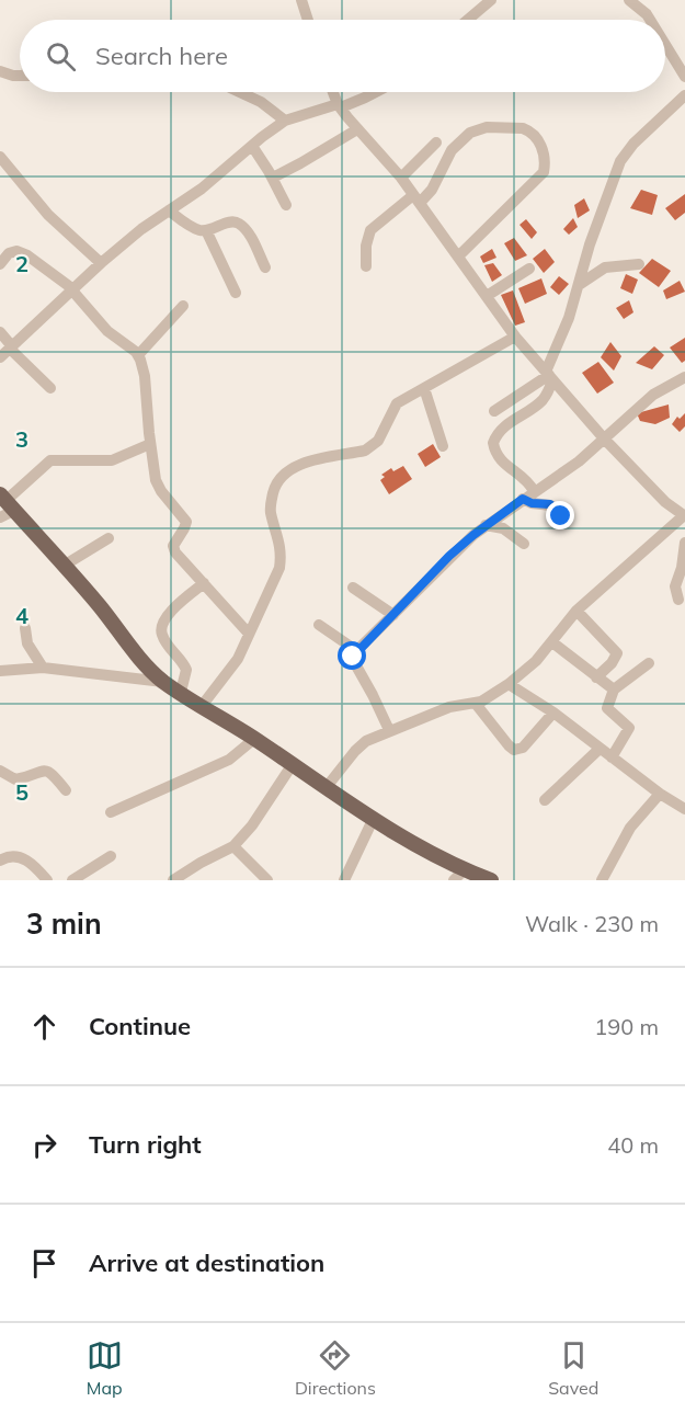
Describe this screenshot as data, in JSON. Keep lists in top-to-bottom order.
{
  "page": {
    "search": "Search here",
    "heading": ["3 min", "Walk · 230 m"],
    "list": [
      ["Continue", "190 m"],
      ["Turn right", "40 m"],
      "Arrive at destination"
    ],
    "nav": ["Map", "Directions", "Saved"]
  },
  "grid": {
    "rows": [
      "2",
      "3",
      "4",
      "5"
    ]
  }
}
